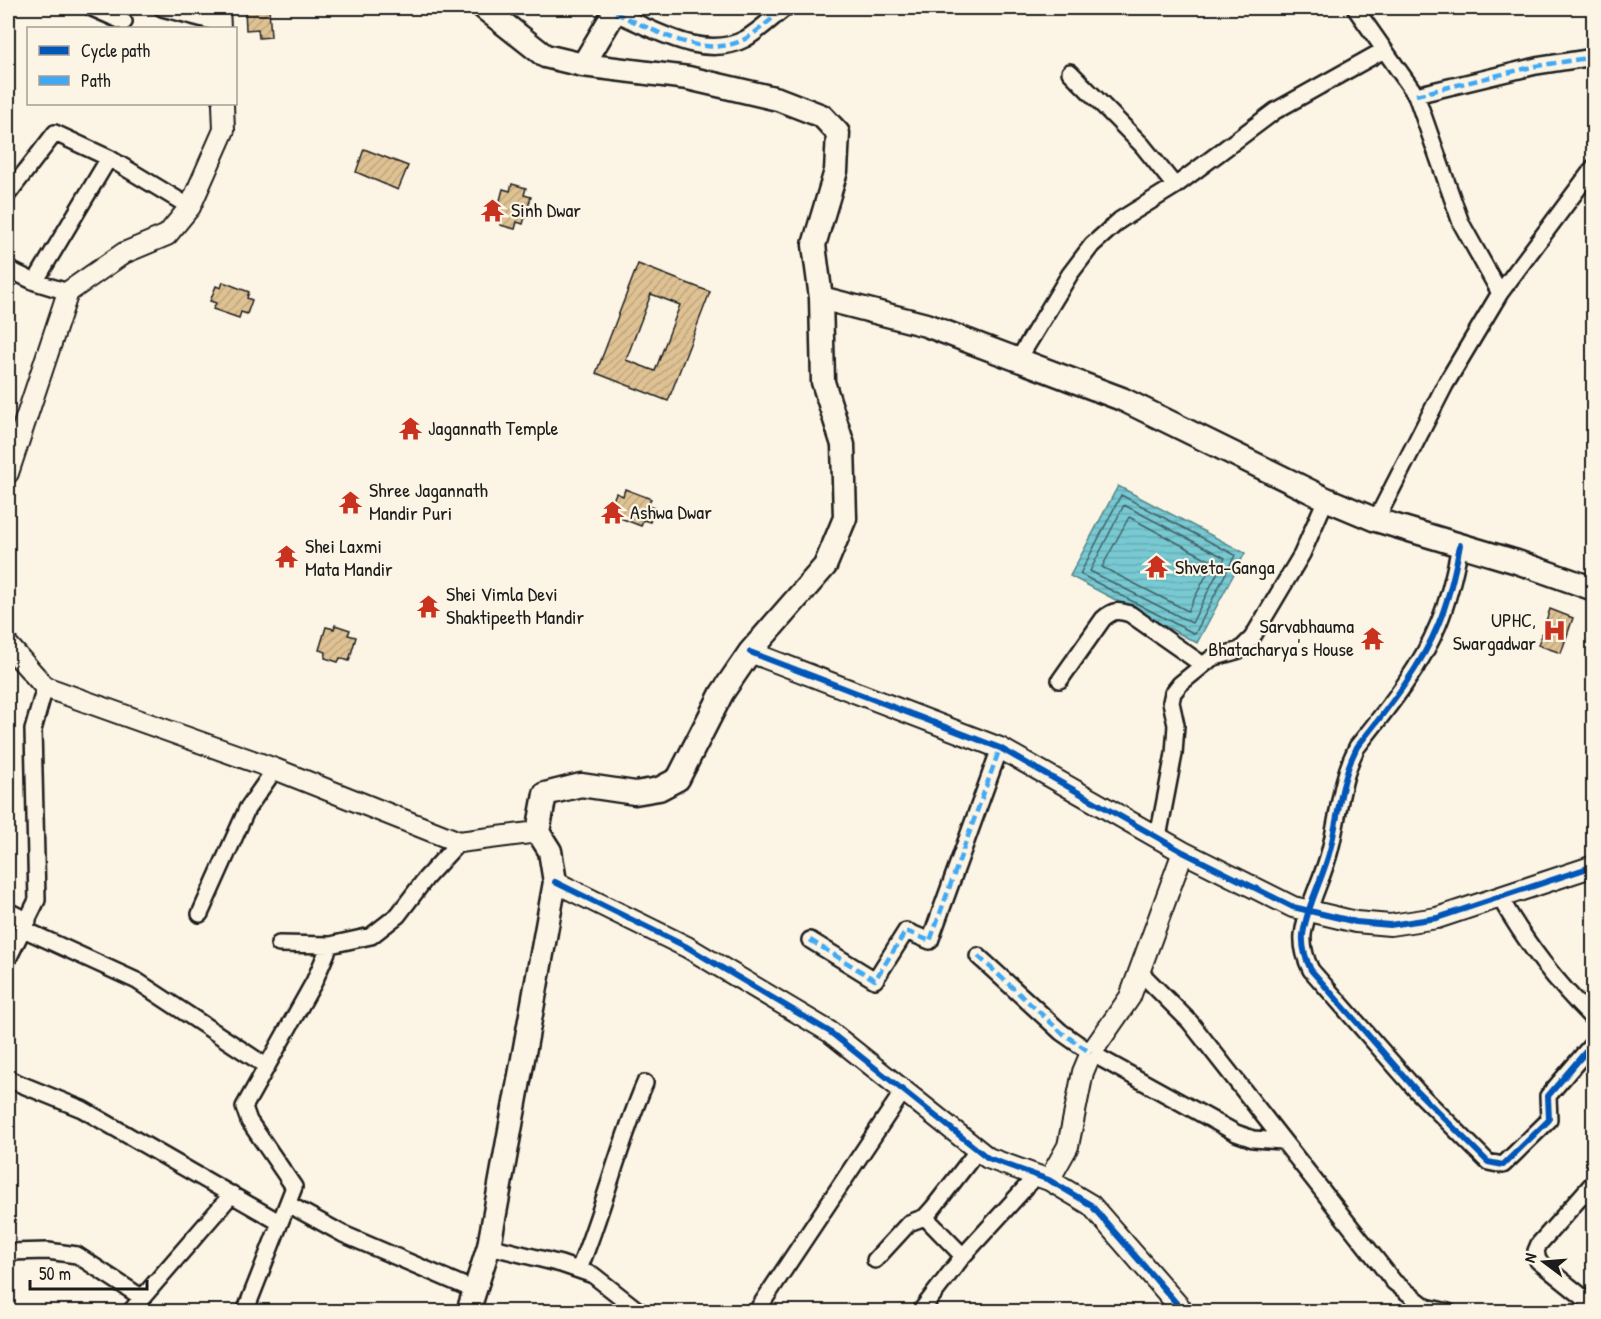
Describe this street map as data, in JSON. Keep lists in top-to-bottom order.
{
  "places": {
    "temple": [
      "Sinh Dwar",
      "Jagannath Temple",
      "Shree Jagannath Mandir Puri",
      "Ashwa Dwar",
      "Shei Laxmi Mata Mandir",
      "Shveta-Ganga",
      "Shei Vimla Devi Shaktipeeth Mandir",
      "Sarvabhauma Bhatacharya's House"
    ],
    "hospital": ["UPHC, Swargadwar"]
  },
  "legend": ["Cycle path", "Path"],
  "scale_bar": "50 m",
  "north": "left"
}
